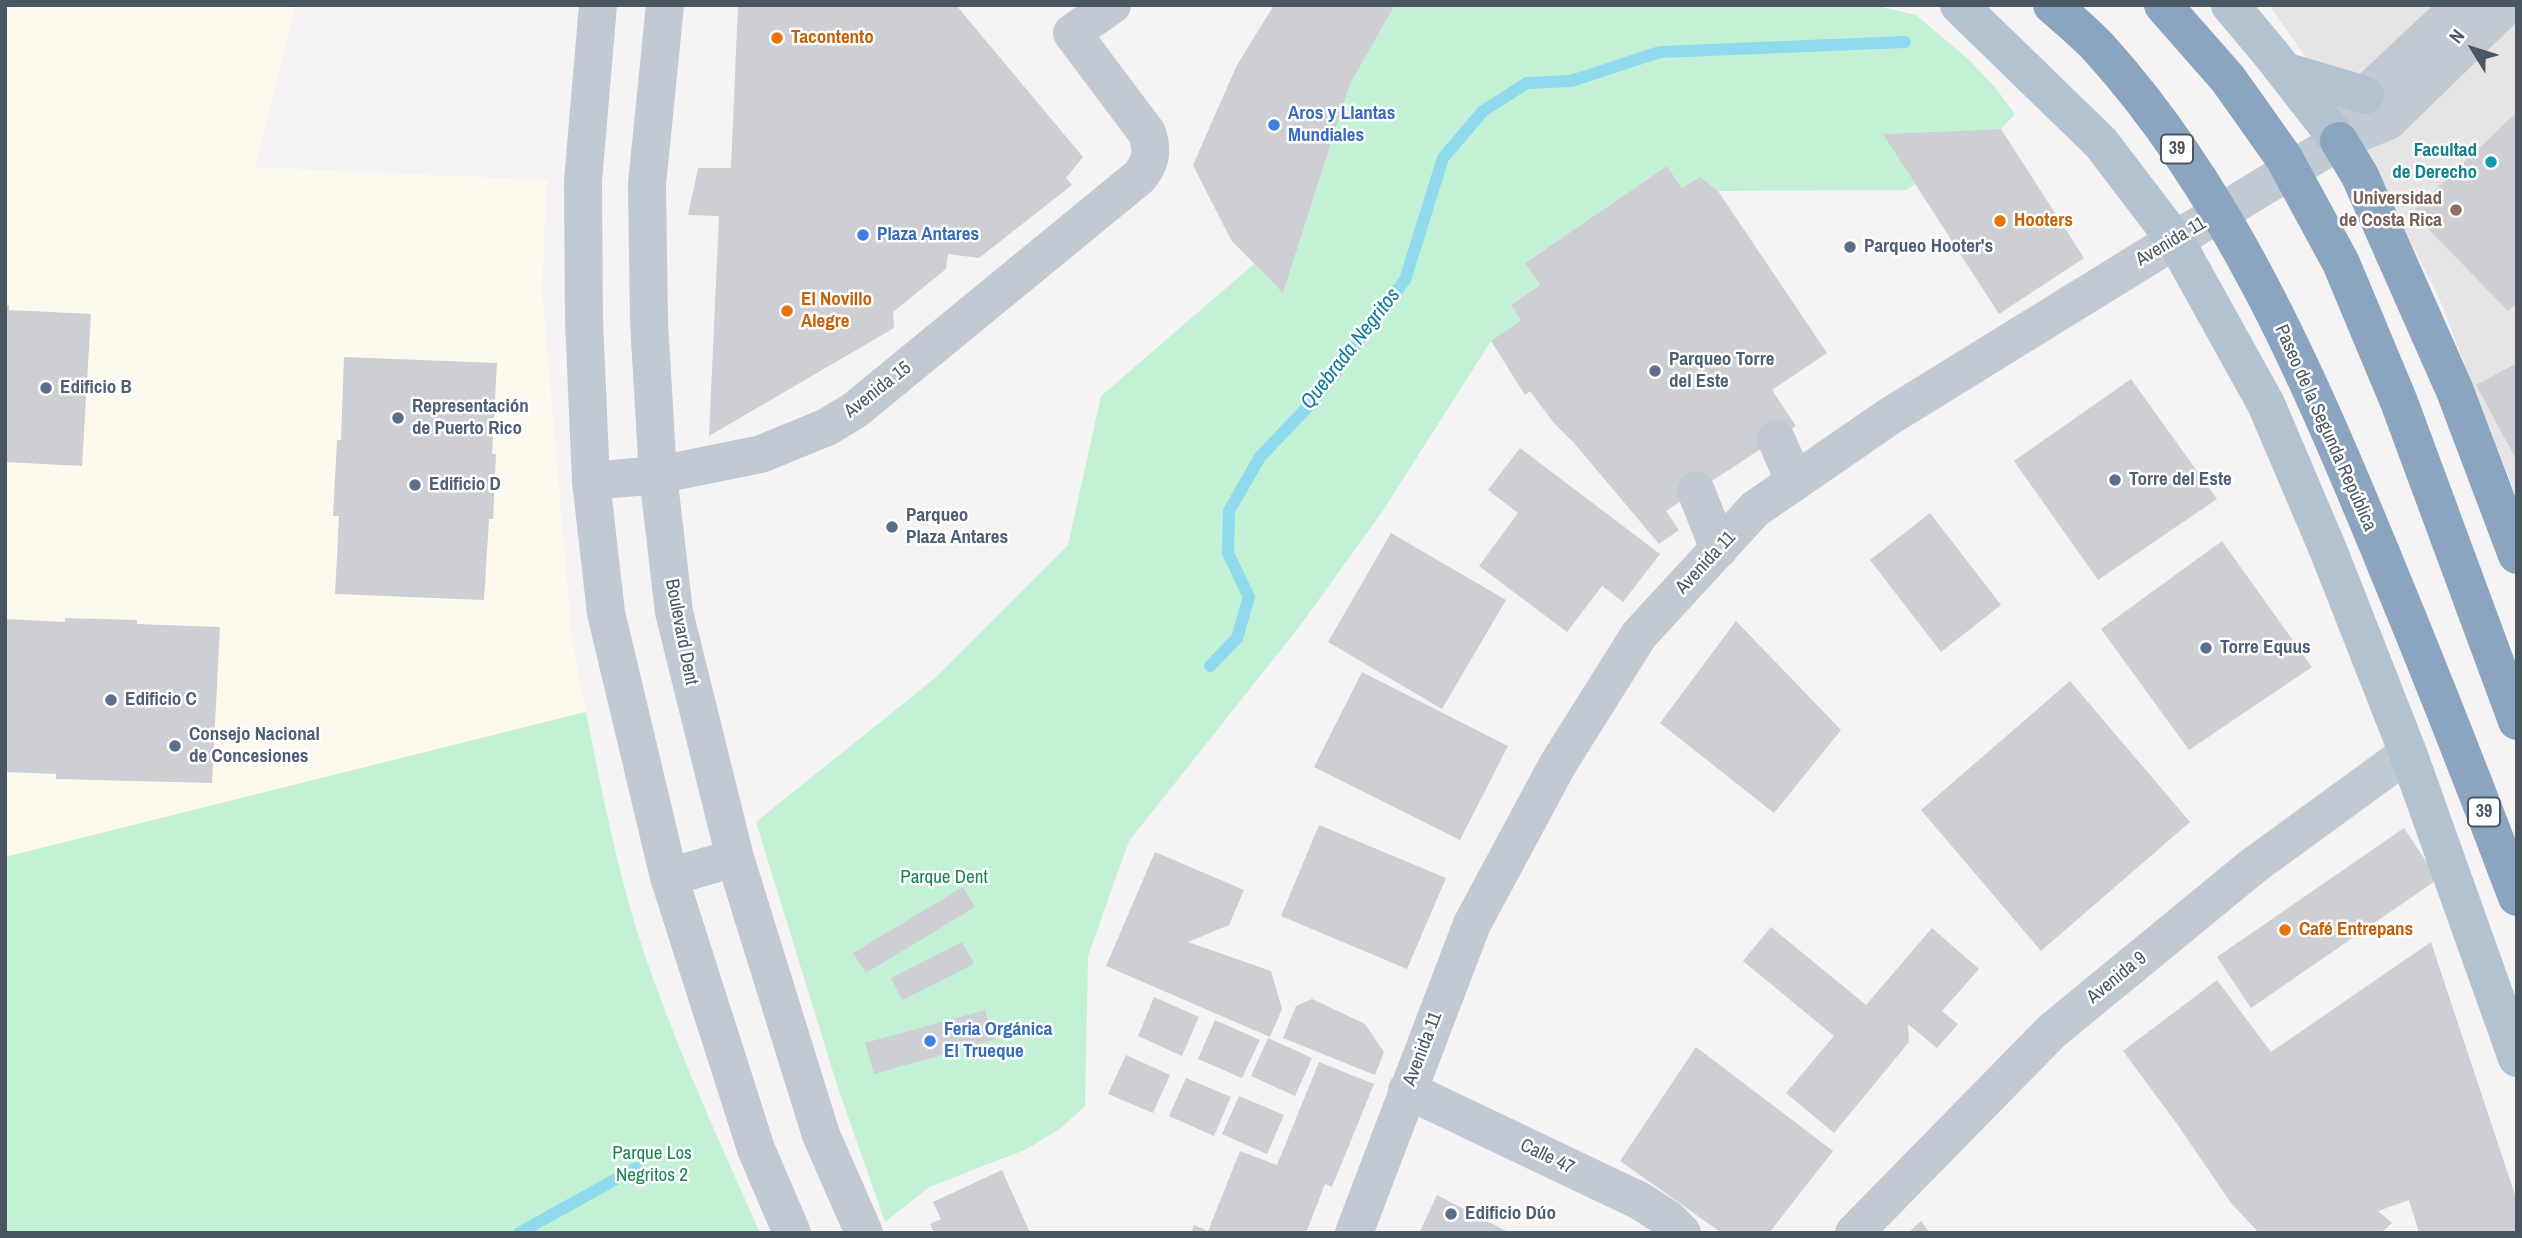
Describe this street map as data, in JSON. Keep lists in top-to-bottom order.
{
  "streets": {
    "highway": ["39", "Paseo de la Segunda República"],
    "street": [
      "Avenida 11",
      "Avenida 15",
      "Boulevard Dent",
      "Avenida 9",
      "Calle 47"
    ]
  },
  "crossings": [
    ["Avenida 11", "Calle 47"],
    ["Avenida 15", "Boulevard Dent"]
  ],
  "water": ["Quebrada Negritos"],
  "parks": ["Parque Dent", "Parque Los Negritos 2"],
  "places": [
    "Tacontento",
    "Aros y Llantas Mundiales",
    "Facultad de Derecho",
    "Universidad de Costa Rica",
    "Hooters",
    "Plaza Antares",
    "Parqueo Hooter's",
    "El Novillo Alegre",
    "Parqueo Torre del Este",
    "Edificio B",
    "Representación de Puerto Rico",
    "Torre del Este",
    "Edificio D",
    "Parqueo Plaza Antares",
    "Torre Equus",
    "Edificio C",
    "Consejo Nacional de Concesiones",
    "Café Entrepans",
    "Feria Orgánica El Trueque",
    "Edificio Dúo"
  ],
  "north": "top left"
}
